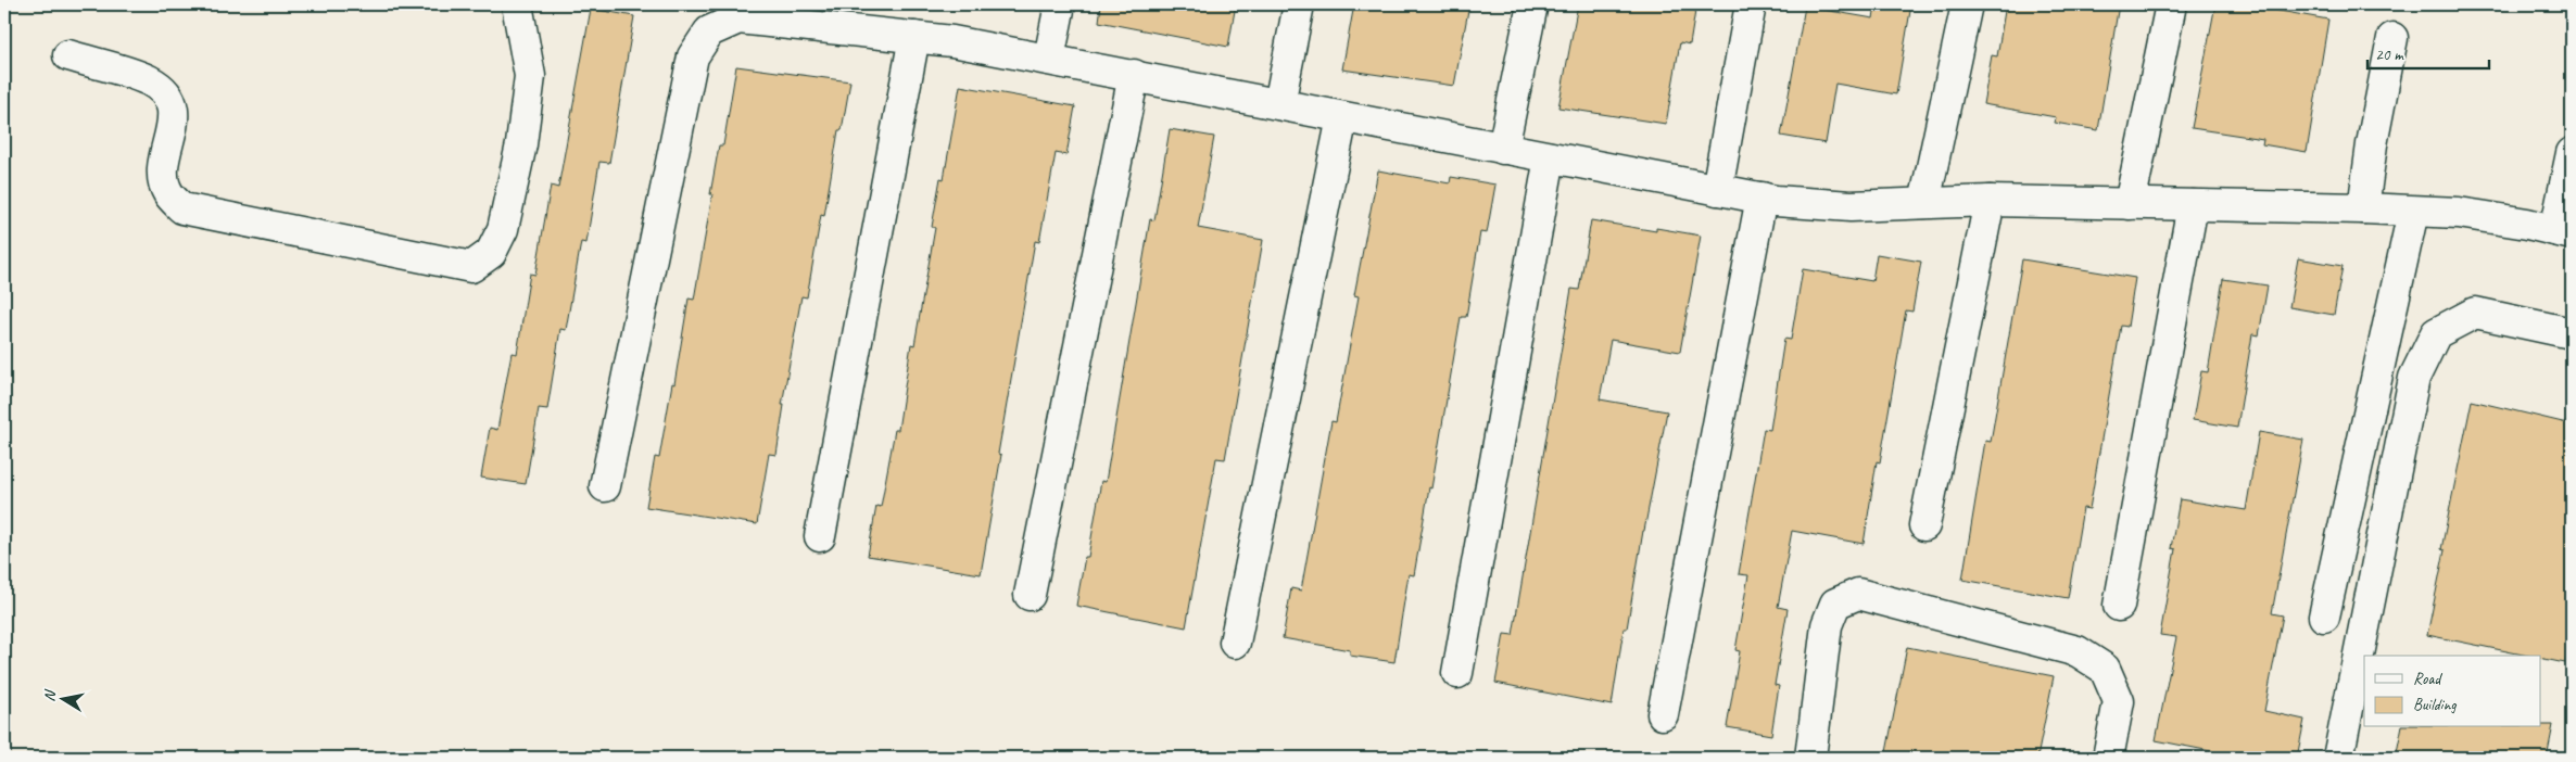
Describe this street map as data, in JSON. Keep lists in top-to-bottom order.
{
  "legend": ["Road", "Building"],
  "scale_bar": "20 m",
  "north": "left"
}
